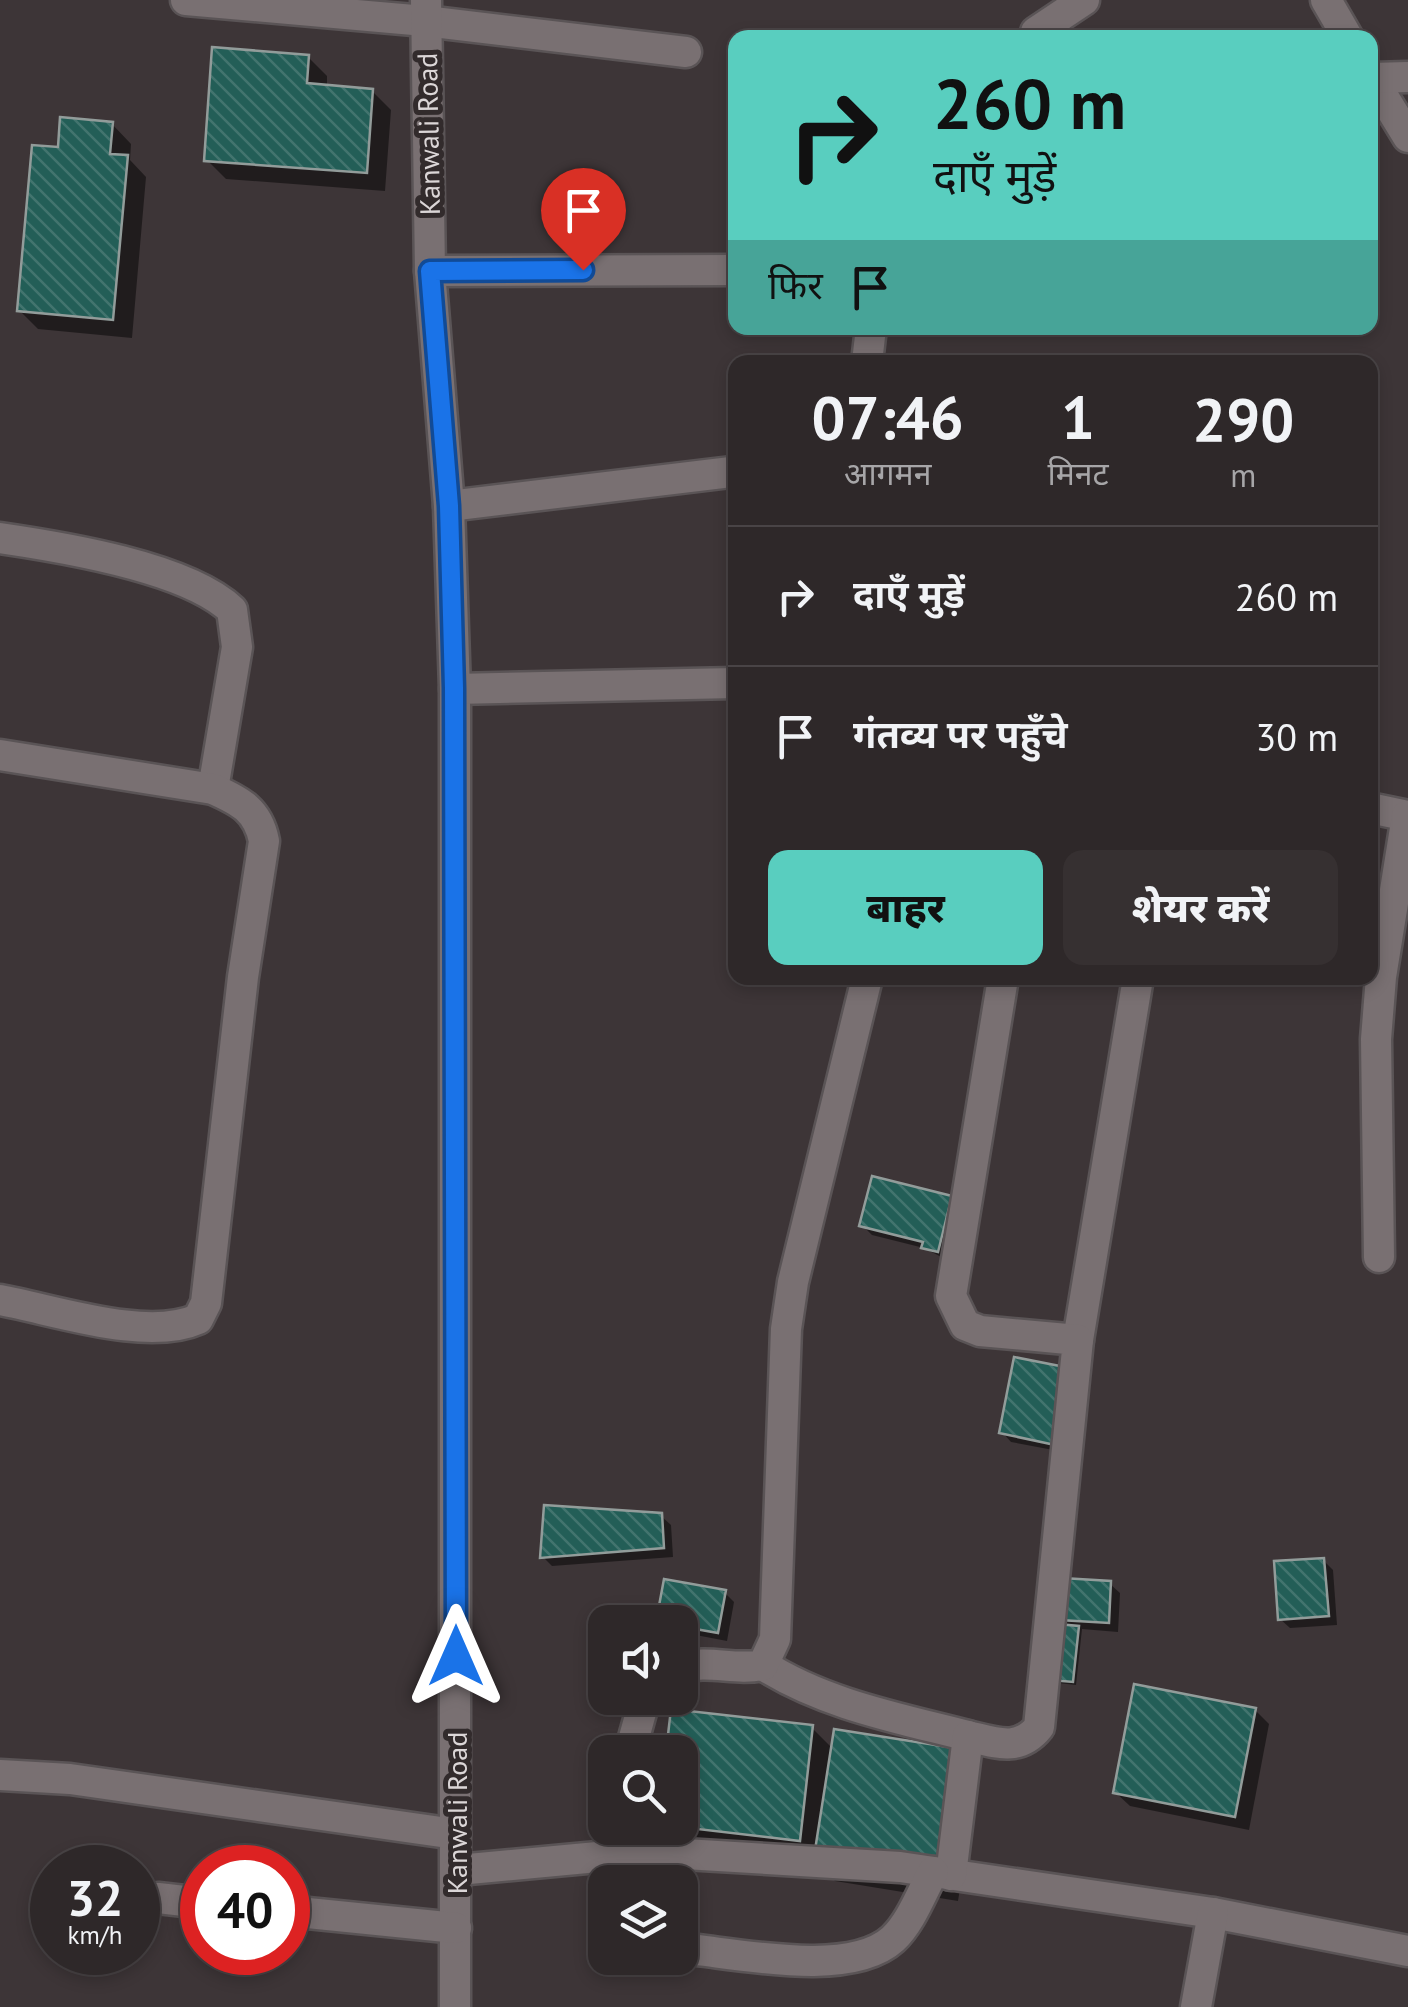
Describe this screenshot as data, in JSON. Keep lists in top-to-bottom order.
{
  "streets": {
    "street": ["Kanwali Road"]
  },
  "page": {
    "turn": ["260 m", "दाएँ मुड़ें"],
    "then": "फिर",
    "eta": [
      "07:46",
      "आगमन",
      "1",
      "मिनट",
      "290",
      "m"
    ],
    "list": [
      {
        "name": "दाएँ मुड़ें",
        "value": "260 m"
      },
      {
        "name": "गंतव्य पर पहुँचे",
        "value": "30 m"
      }
    ],
    "buttons": ["बाहर", "शेयर करें"],
    "speed": "32 km/h",
    "limit": "40"
  }
}
